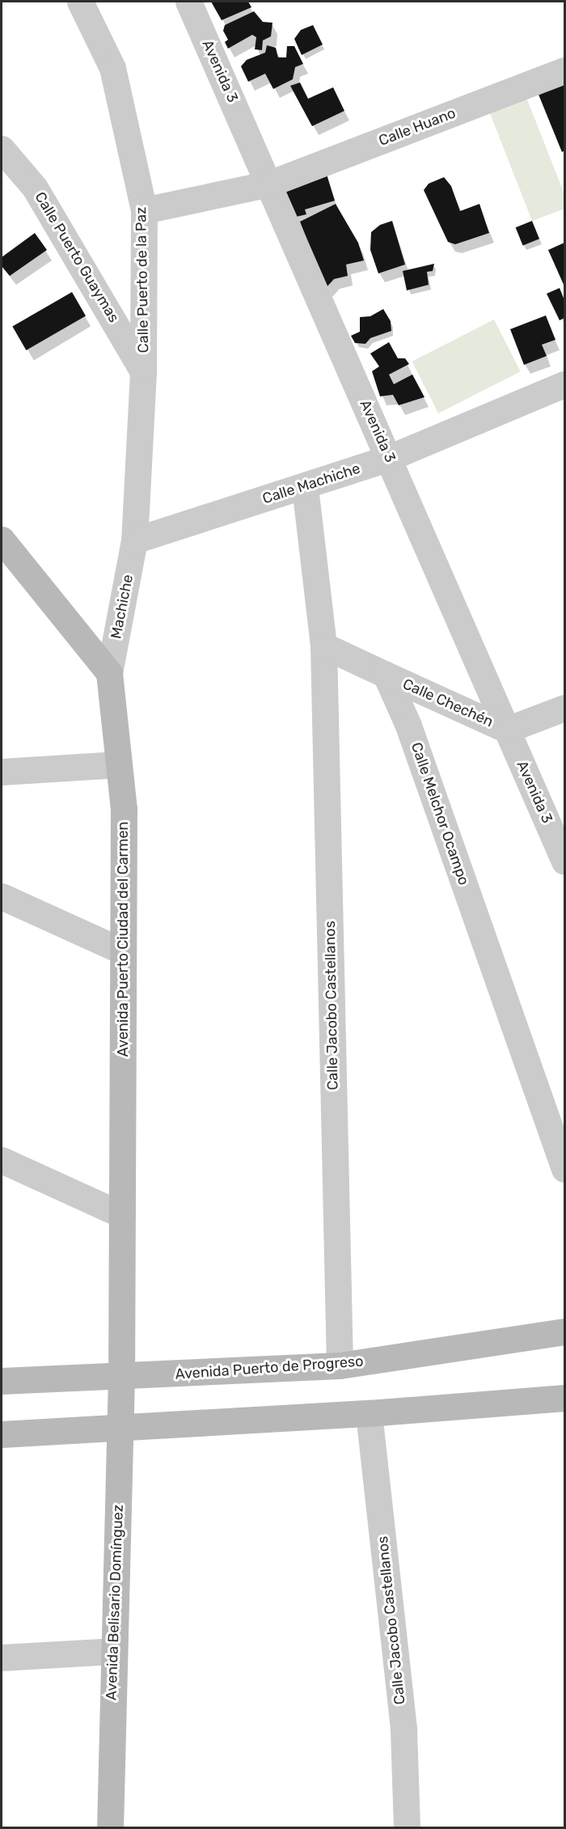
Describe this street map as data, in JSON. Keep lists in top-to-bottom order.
{
  "streets": {
    "main road": ["Avenida Puerto Ciudad del Carmen", "Avenida Puerto de Progreso", "Avenida Belisario Domínguez"],
    "street": [
      "Avenida 3",
      "Calle Huano",
      "Calle Puerto Guaymas",
      "Calle Puerto de la Paz",
      "Calle Machiche",
      "Machiche",
      "Calle Chechén",
      "Calle Melchor Ocampo",
      "Calle Jacobo Castellanos"
    ]
  },
  "crossings": [
    ["Avenida 3", "Calle Huano"],
    ["Avenida 3", "Calle Machiche"],
    ["Avenida 3", "Calle Chechén"],
    ["Calle Huano", "Calle Puerto de la Paz"],
    ["Calle Puerto Guaymas", "Calle Puerto de la Paz"],
    ["Calle Puerto de la Paz", "Calle Machiche"],
    ["Calle Puerto de la Paz", "Machiche"],
    ["Calle Machiche", "Machiche"],
    ["Machiche", "Avenida Puerto Ciudad del Carmen"],
    ["Calle Chechén", "Calle Melchor Ocampo"],
    ["Avenida Puerto Ciudad del Carmen", "Avenida Puerto de Progreso"],
    ["Avenida Puerto Ciudad del Carmen", "Avenida Belisario Domínguez"],
    ["Calle Jacobo Castellanos", "Avenida Puerto de Progreso"],
    ["Avenida Puerto de Progreso", "Avenida Belisario Domínguez"]
  ]
}
